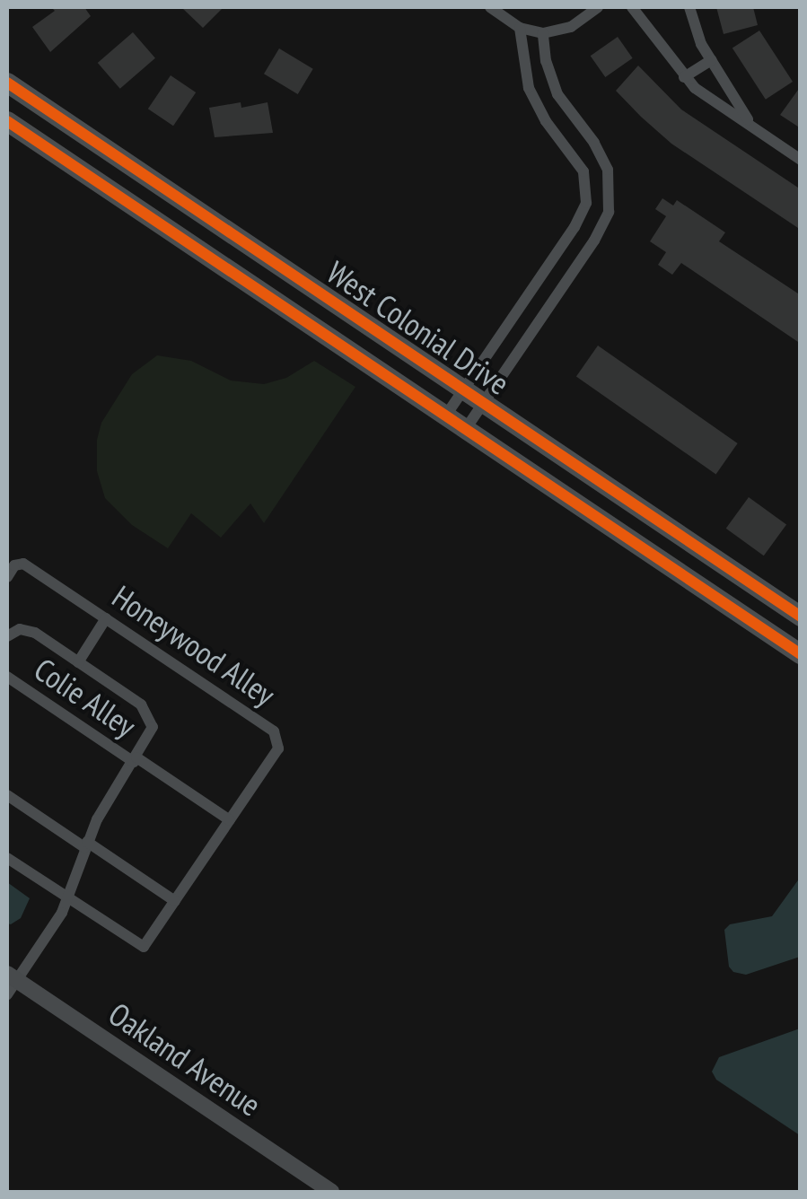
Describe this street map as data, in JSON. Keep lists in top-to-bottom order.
{
  "streets": {
    "highway": ["West Colonial Drive"],
    "street": ["Honeywood Alley", "Colie Alley", "Oakland Avenue"]
  },
  "crossings": [
    ["Honeywood Alley", "Colie Alley"]
  ]
}
